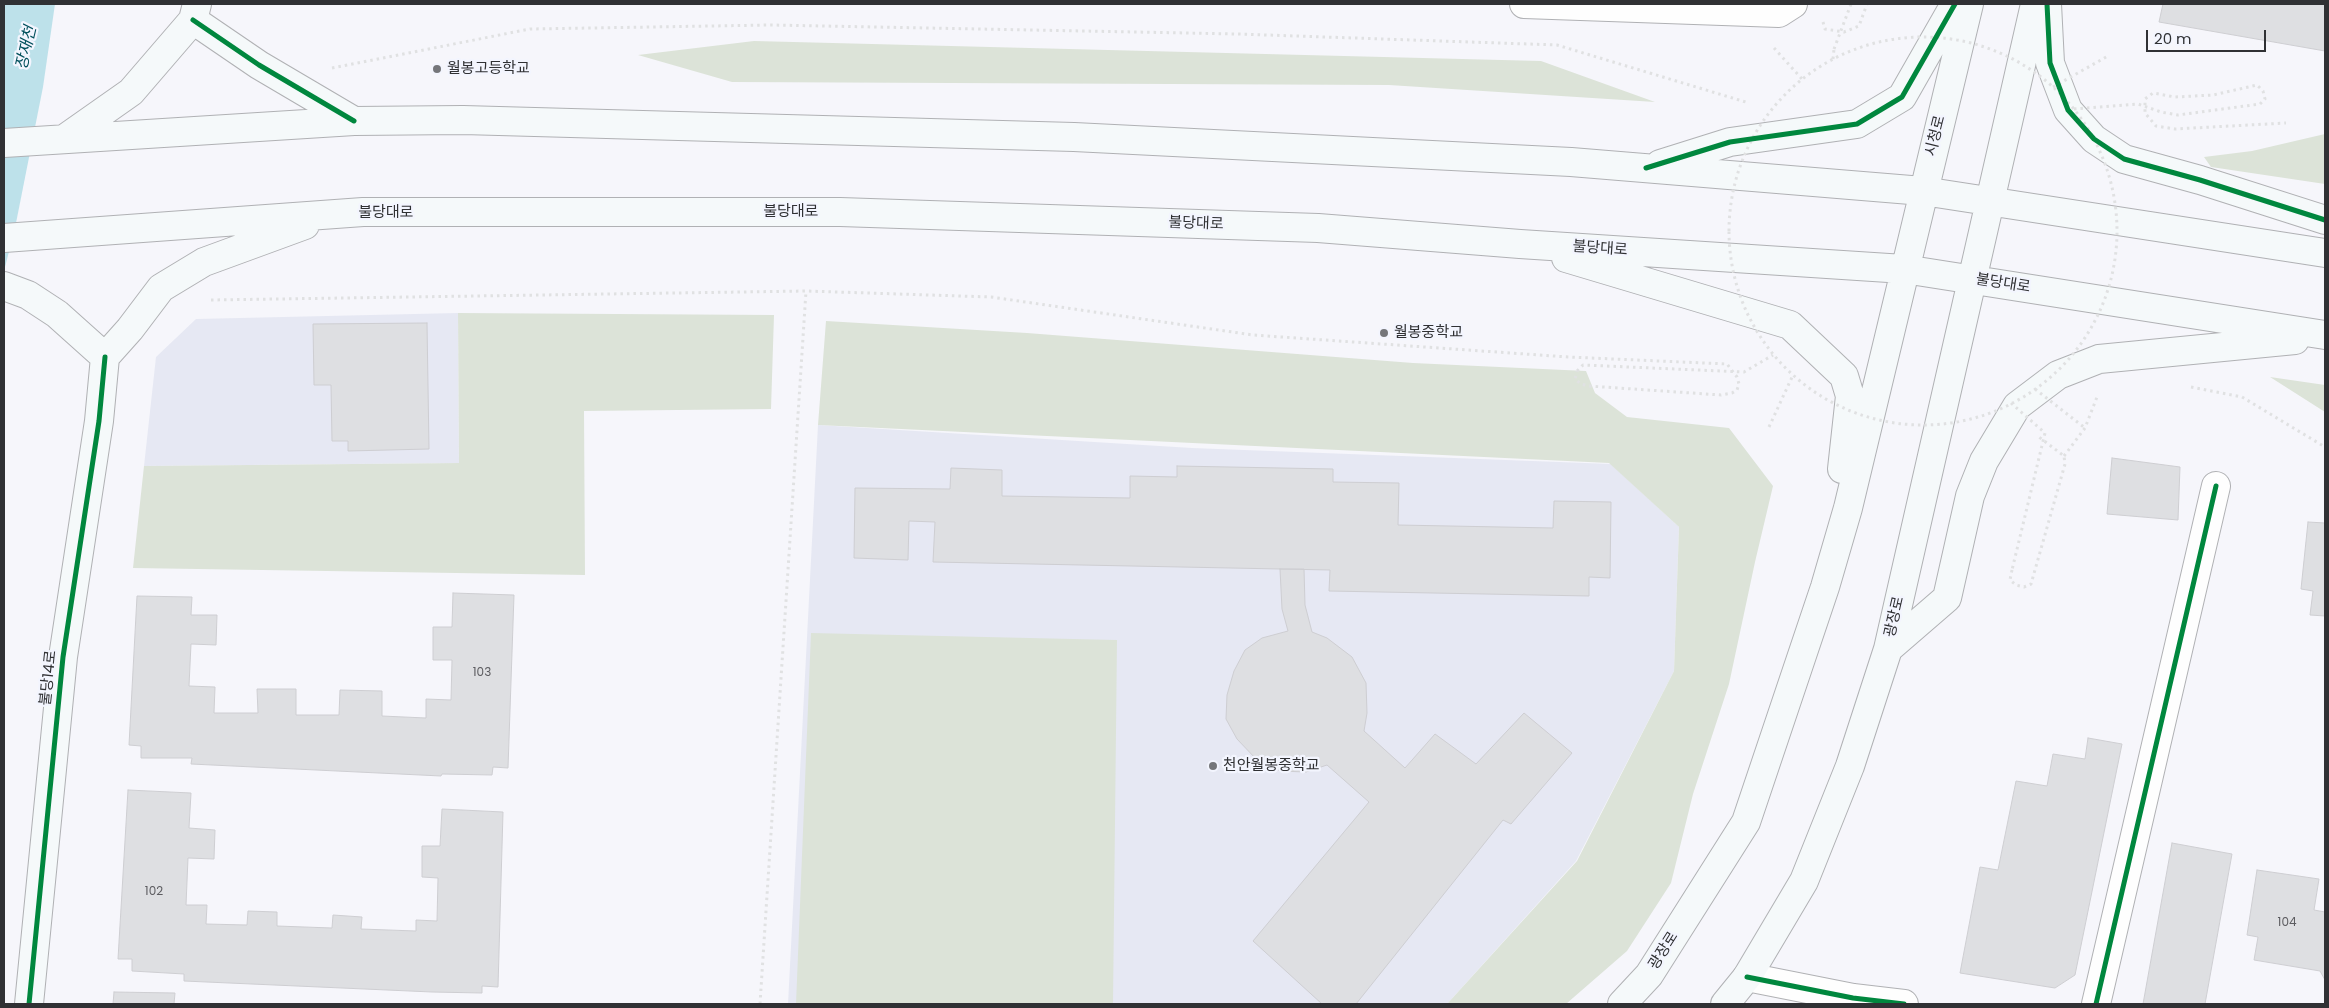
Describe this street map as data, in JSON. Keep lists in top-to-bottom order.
{
  "streets": {
    "main road": [
      "시청로",
      "불당대로",
      "광장로",
      "불당14로"
    ]
  },
  "crossings": [
    ["시청로", "불당대로"],
    ["시청로", "광장로"],
    ["불당대로", "광장로"]
  ],
  "water": ["장재천"],
  "places": ["월봉고등학교", "월봉중학교", "천안월봉중학교"],
  "house_numbers": ["103", "102", "104"],
  "scale_bar": "20 m"
}
